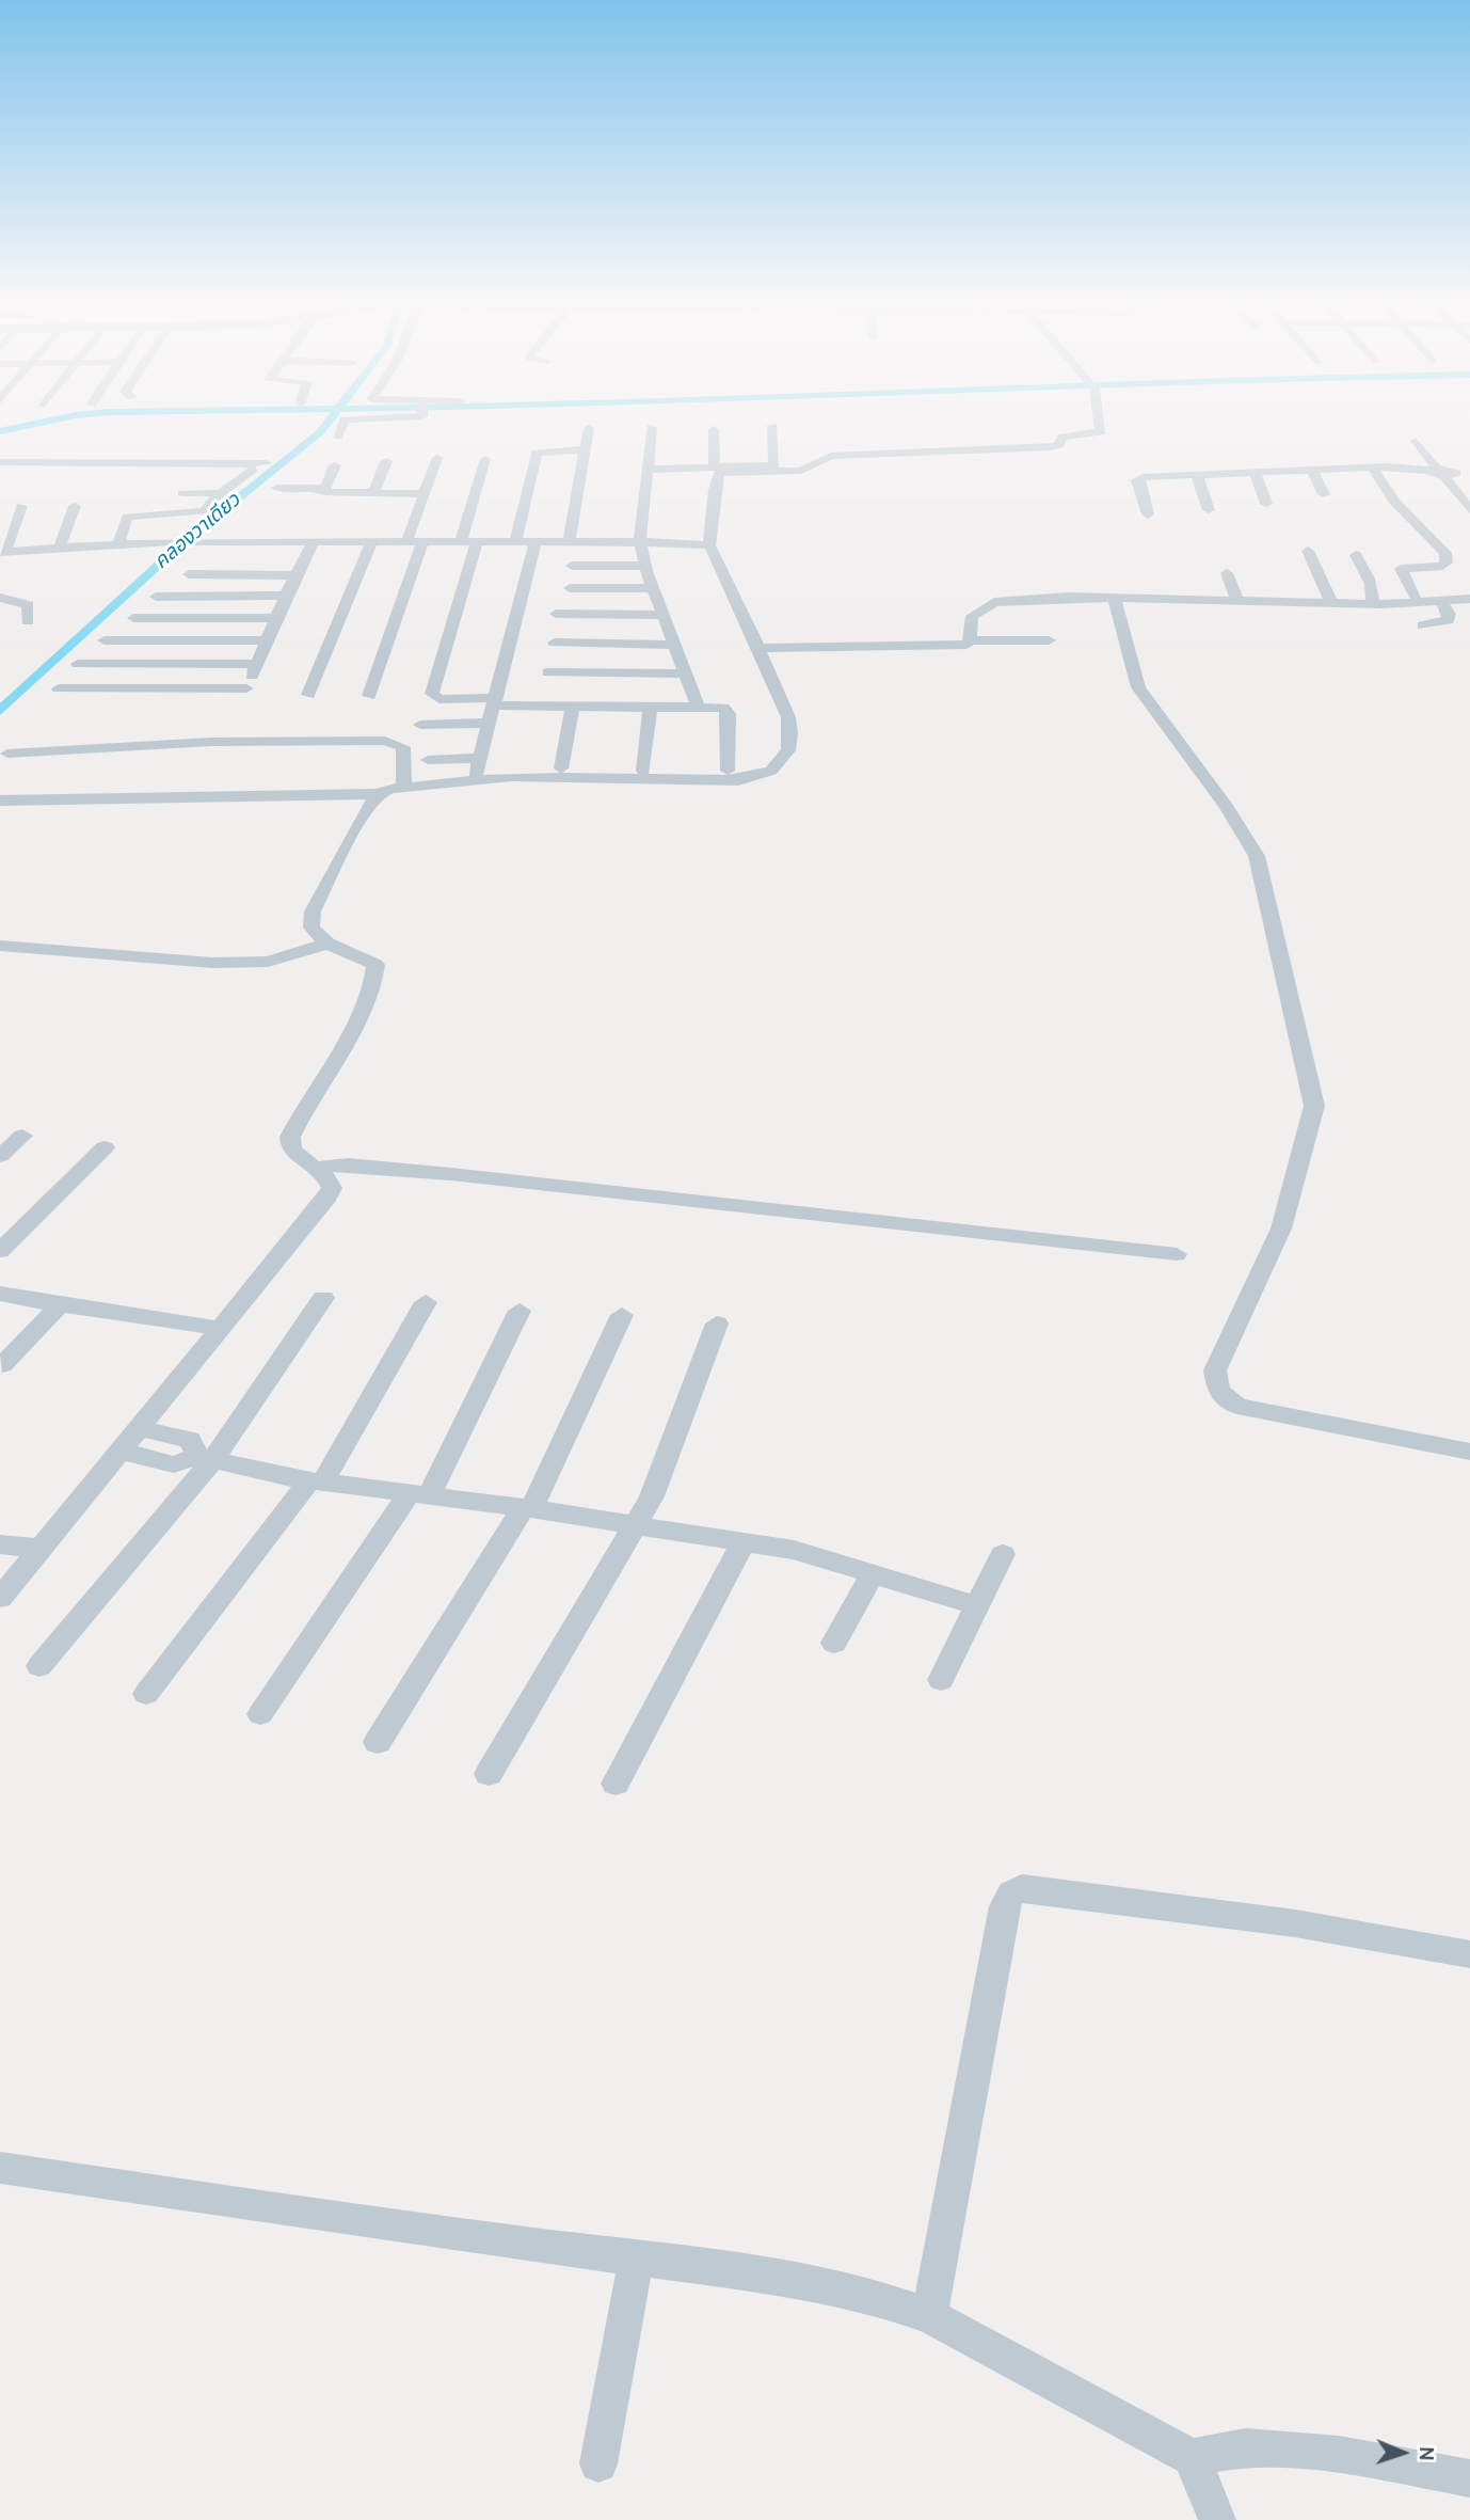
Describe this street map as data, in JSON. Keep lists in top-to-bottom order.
{
  "water": ["คลองวาเดียว"],
  "north": "right"
}
